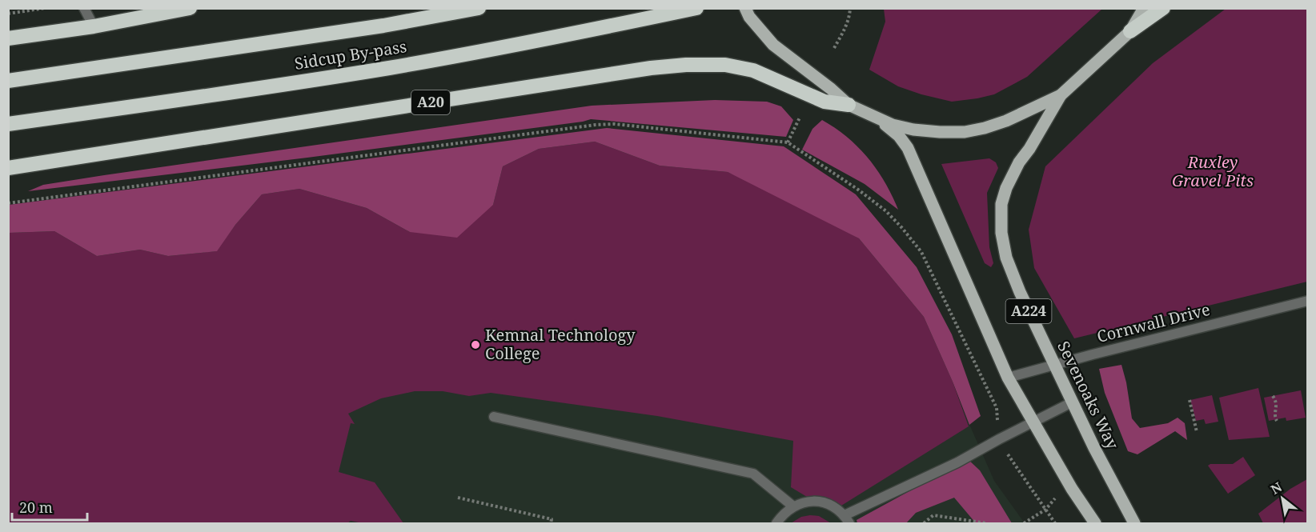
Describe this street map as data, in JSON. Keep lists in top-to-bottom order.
{
  "streets": {
    "highway": ["Sidcup By-pass", "A20"],
    "main road": ["A224", "Sevenoaks Way"],
    "street": ["Cornwall Drive"]
  },
  "crossings": [
    ["A224", "Cornwall Drive"],
    ["Cornwall Drive", "Sevenoaks Way"]
  ],
  "parks": ["Ruxley Gravel Pits"],
  "places": ["Kemnal Technology College"],
  "scale_bar": "20 m",
  "north": "top left"
}
